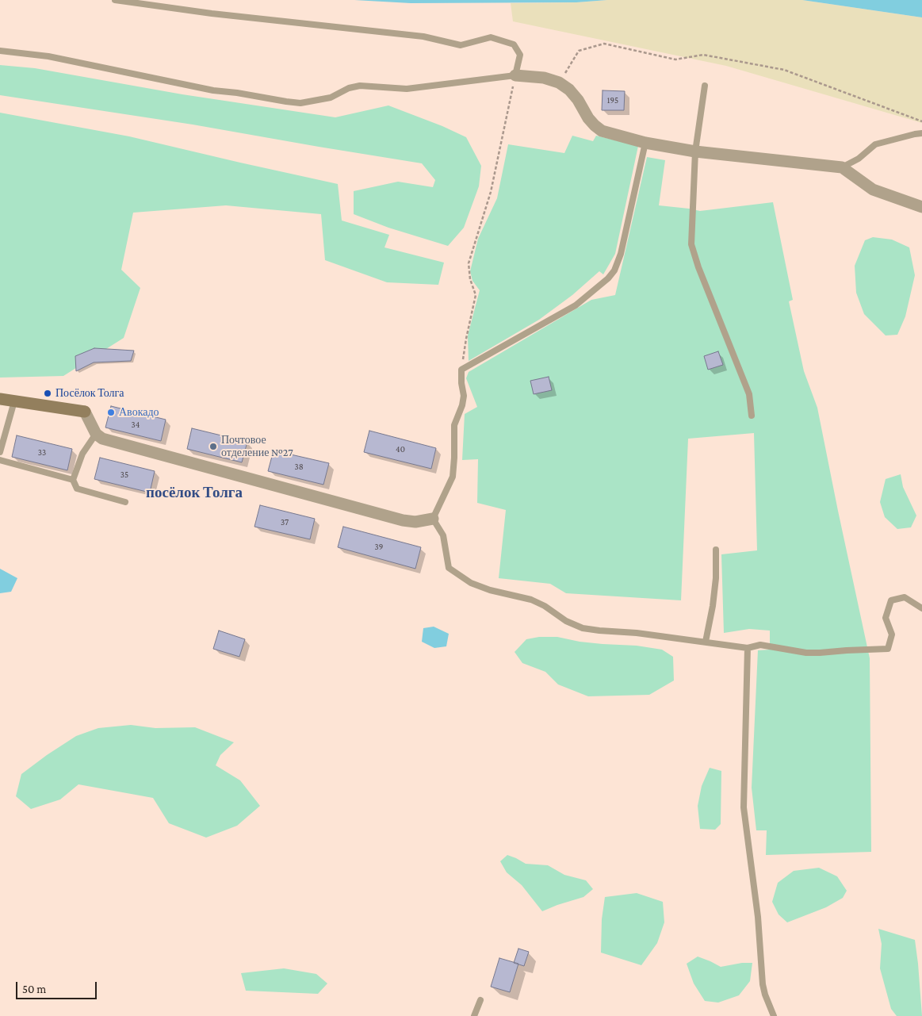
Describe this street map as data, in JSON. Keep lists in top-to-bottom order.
{
  "districts": ["посёлок Толга"],
  "places": ["Посёлок Толга", "Авокадо", "Почтовое отделение №27"],
  "house_numbers": [
    "195",
    "34",
    "40",
    "33",
    "38",
    "35",
    "37",
    "39"
  ],
  "scale_bar": "50 m"
}
